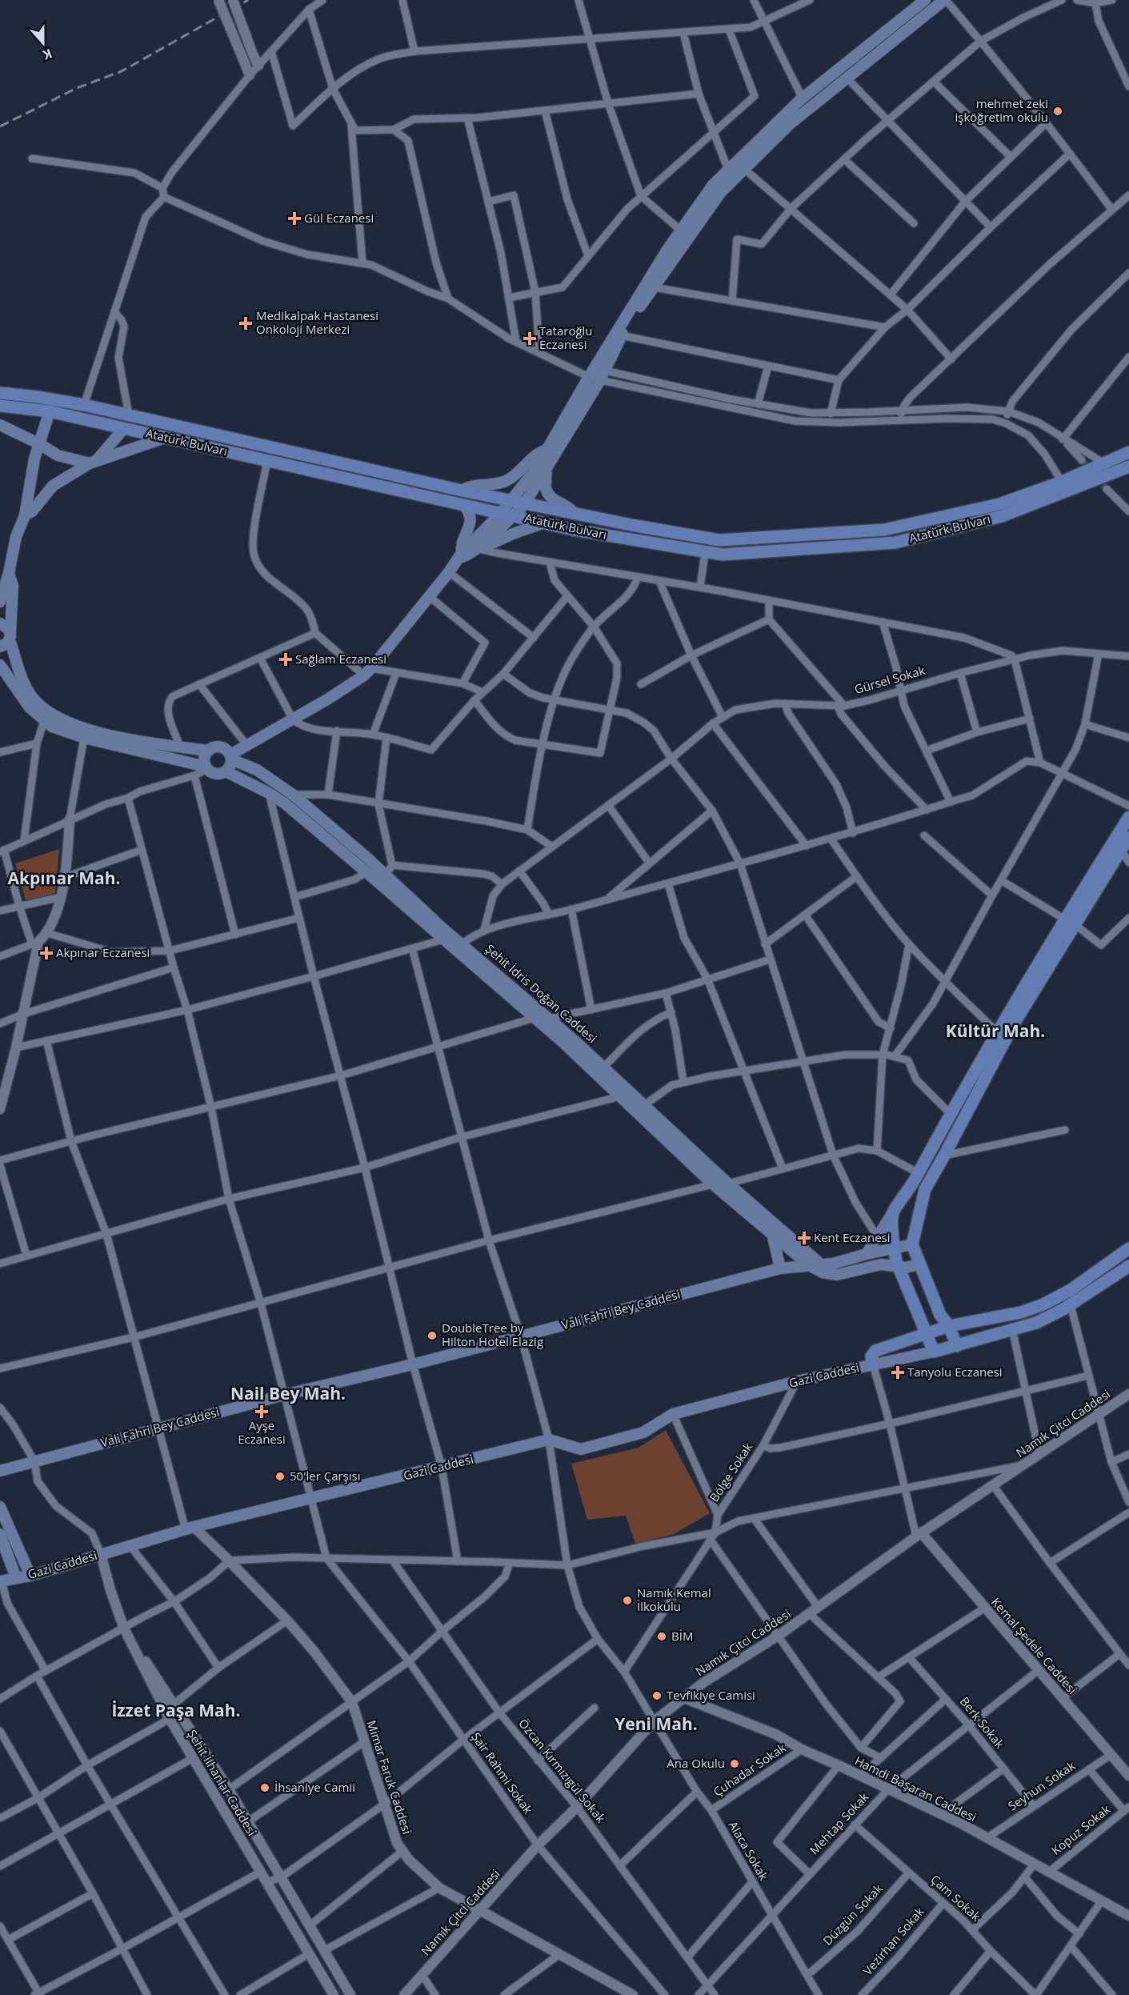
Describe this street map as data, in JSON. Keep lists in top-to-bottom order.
{
  "streets": {
    "main road": [
      "Atatürk Bulvarı",
      "Şehit İdris Doğan Caddesi",
      "Vali Fahri Bey Caddesi",
      "Gazi Caddesi"
    ],
    "street": [
      "Gürsel Sokak",
      "Namık Çitci Caddesi",
      "Bölge Sokak",
      "Kemal Şedele Caddesi",
      "Berk Sokak",
      "Çuhadar Sokak",
      "Özcan Kırmızıgül Sokak",
      "Şair Rahmi Sokak",
      "Mimar Faruk Caddesi",
      "Şehit İlhanlar Caddesi",
      "Seyhun Sokak",
      "Hamdi Başaran Caddesi",
      "Mehtap Sokak",
      "Kopuz Sokak",
      "Alaca Sokak",
      "Çam Sokak",
      "Düzgün Sokak",
      "Vezirhan Sokak"
    ]
  },
  "crossings": [
    ["Şehit İdris Doğan Caddesi", "Vali Fahri Bey Caddesi"],
    ["Vali Fahri Bey Caddesi", "Alaca Sokak"],
    ["Gazi Caddesi", "Bölge Sokak"],
    ["Gazi Caddesi", "Mimar Faruk Caddesi"],
    ["Gazi Caddesi", "Alaca Sokak"],
    ["Namık Çitci Caddesi", "Kemal Şedele Caddesi"],
    ["Namık Çitci Caddesi", "Özcan Kırmızıgül Sokak"],
    ["Namık Çitci Caddesi", "Şair Rahmi Sokak"],
    ["Namık Çitci Caddesi", "Mimar Faruk Caddesi"],
    ["Namık Çitci Caddesi", "Hamdi Başaran Caddesi"],
    ["Namık Çitci Caddesi", "Alaca Sokak"],
    ["Bölge Sokak", "Alaca Sokak"],
    ["Kemal Şedele Caddesi", "Seyhun Sokak"],
    ["Kemal Şedele Caddesi", "Mehtap Sokak"],
    ["Berk Sokak", "Seyhun Sokak"],
    ["Berk Sokak", "Mehtap Sokak"],
    ["Çuhadar Sokak", "Hamdi Başaran Caddesi"],
    ["Çuhadar Sokak", "Alaca Sokak"],
    ["Özcan Kırmızıgül Sokak", "Mehtap Sokak"],
    ["Seyhun Sokak", "Hamdi Başaran Caddesi"],
    ["Hamdi Başaran Caddesi", "Mehtap Sokak"],
    ["Hamdi Başaran Caddesi", "Kopuz Sokak"],
    ["Mehtap Sokak", "Alaca Sokak"],
    ["Mehtap Sokak", "Çam Sokak"],
    ["Alaca Sokak", "Düzgün Sokak"],
    ["Çam Sokak", "Düzgün Sokak"],
    ["Çam Sokak", "Vezirhan Sokak"]
  ],
  "districts": [
    "Akpınar Mah.",
    "Kültür Mah.",
    "Nail Bey Mah.",
    "İzzet Paşa Mah.",
    "Yeni Mah."
  ],
  "places": {
    "other": [
      "mehmet zeki işköğretim okulu",
      "DoubleTree by Hilton Hotel Elazig",
      "50'ler Çarşısı",
      "Namık Kemal İlkokulu",
      "BİM",
      "Tevfikiye Camisi",
      "Ana Okulu",
      "İhsaniye Camii"
    ],
    "health": [
      "Gül Eczanesi",
      "Medikalpak Hastanesi Onkoloji Merkezi",
      "Tataroğlu Eczanesi",
      "Sağlam Eczanesi",
      "Akpınar Eczanesi",
      "Kent Eczanesi",
      "Tanyolu Eczanesi",
      "Ayşe Eczanesi"
    ]
  },
  "north": "bottom"
}
